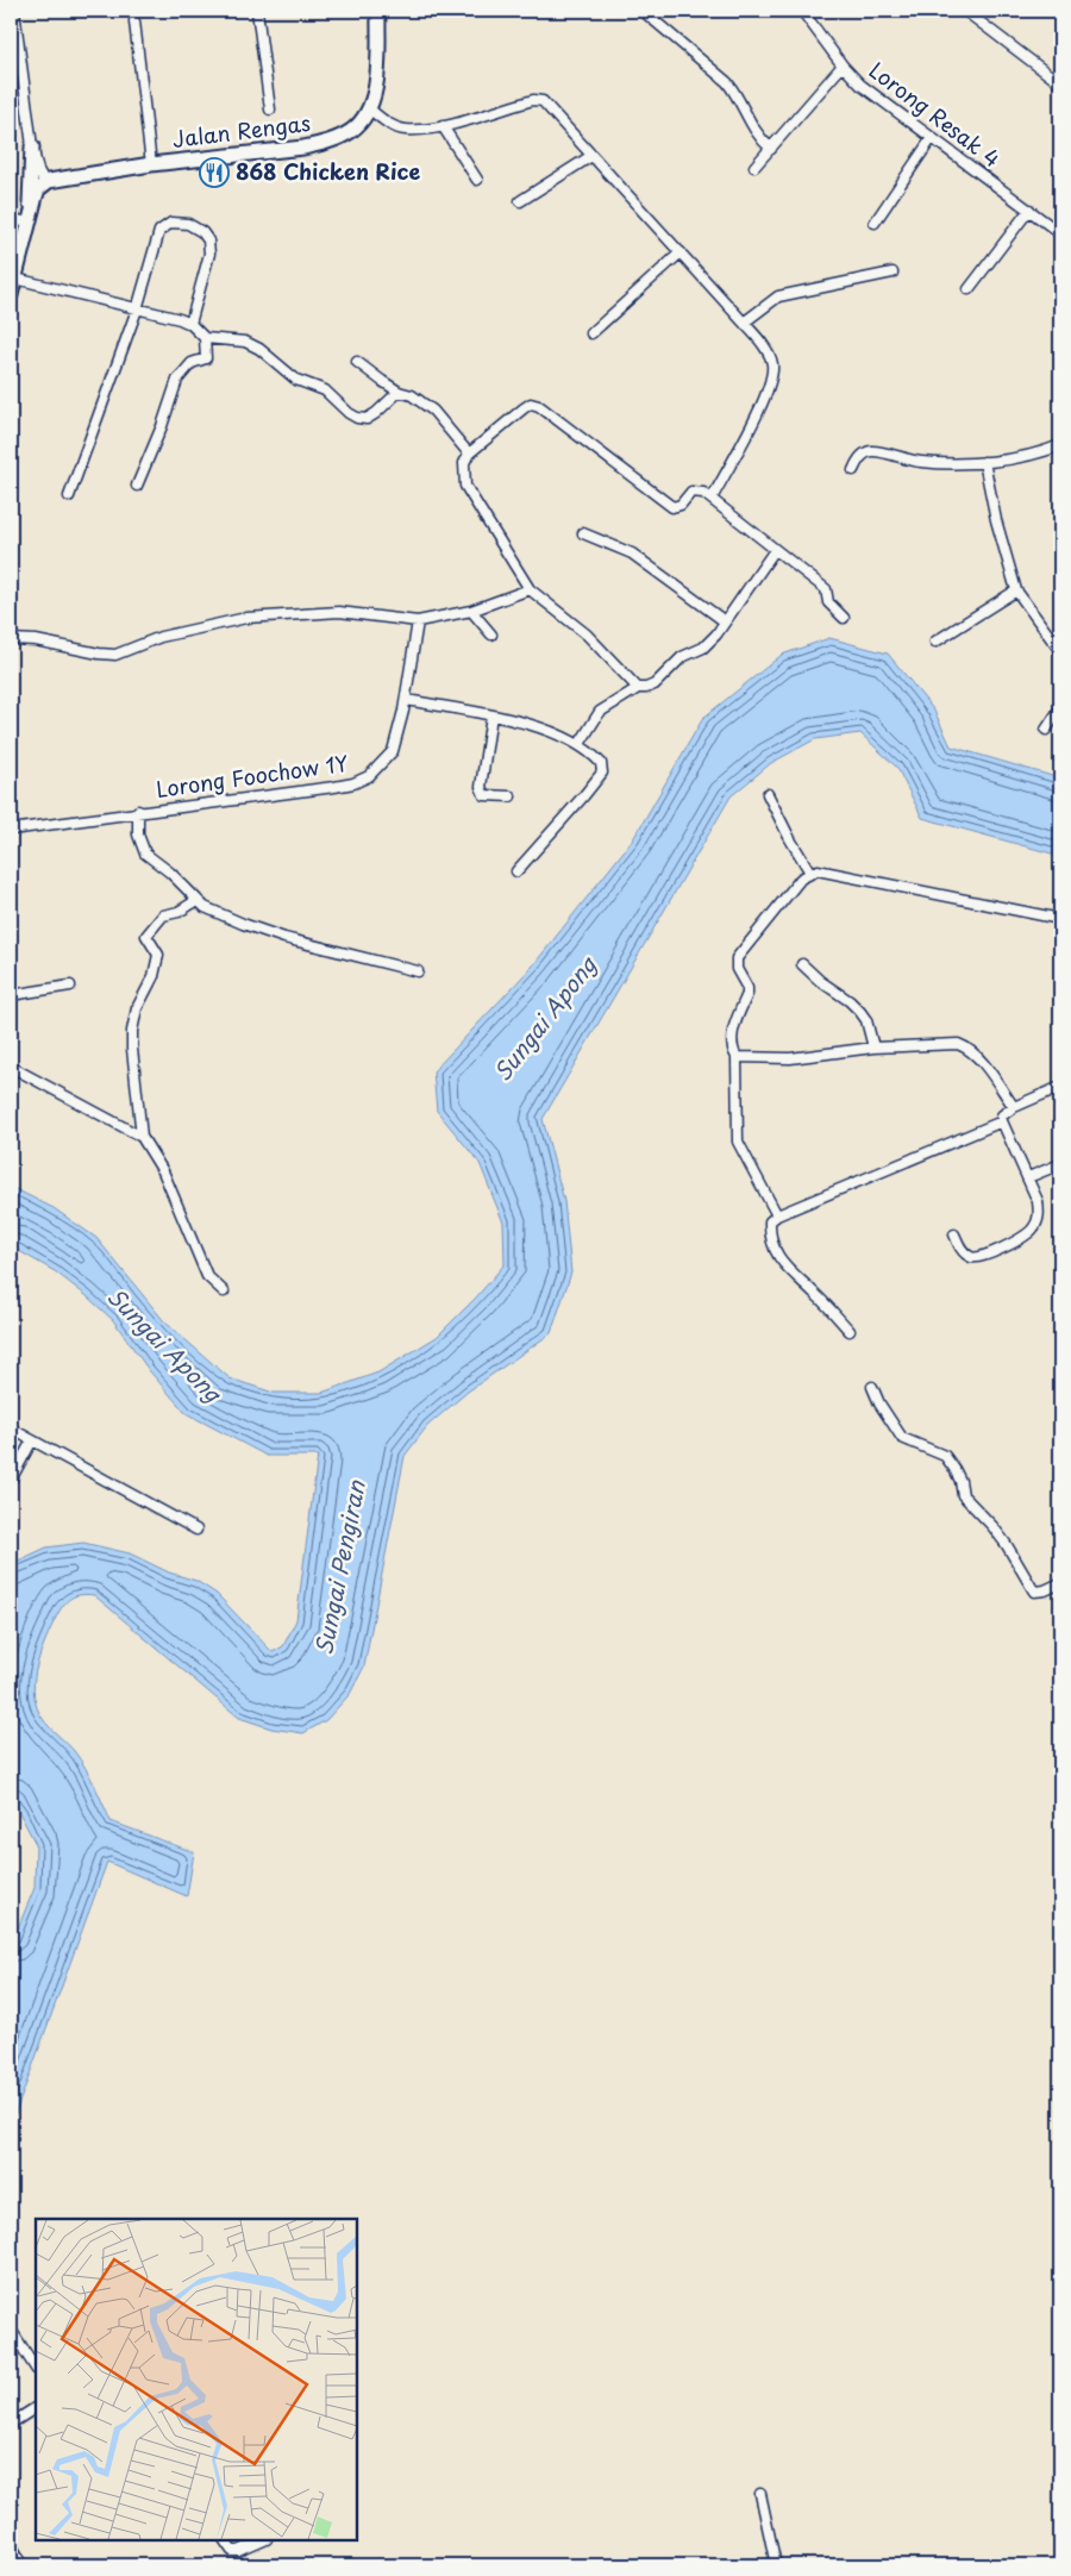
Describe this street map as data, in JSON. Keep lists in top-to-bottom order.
{
  "streets": {
    "street": ["Lorong Resak 4", "Jalan Rengas", "Lorong Foochow 1Y"]
  },
  "water": ["Sungai Apong", "Sungai Pengiran"],
  "places": {
    "restaurant": ["868 Chicken Rice"]
  }
}
